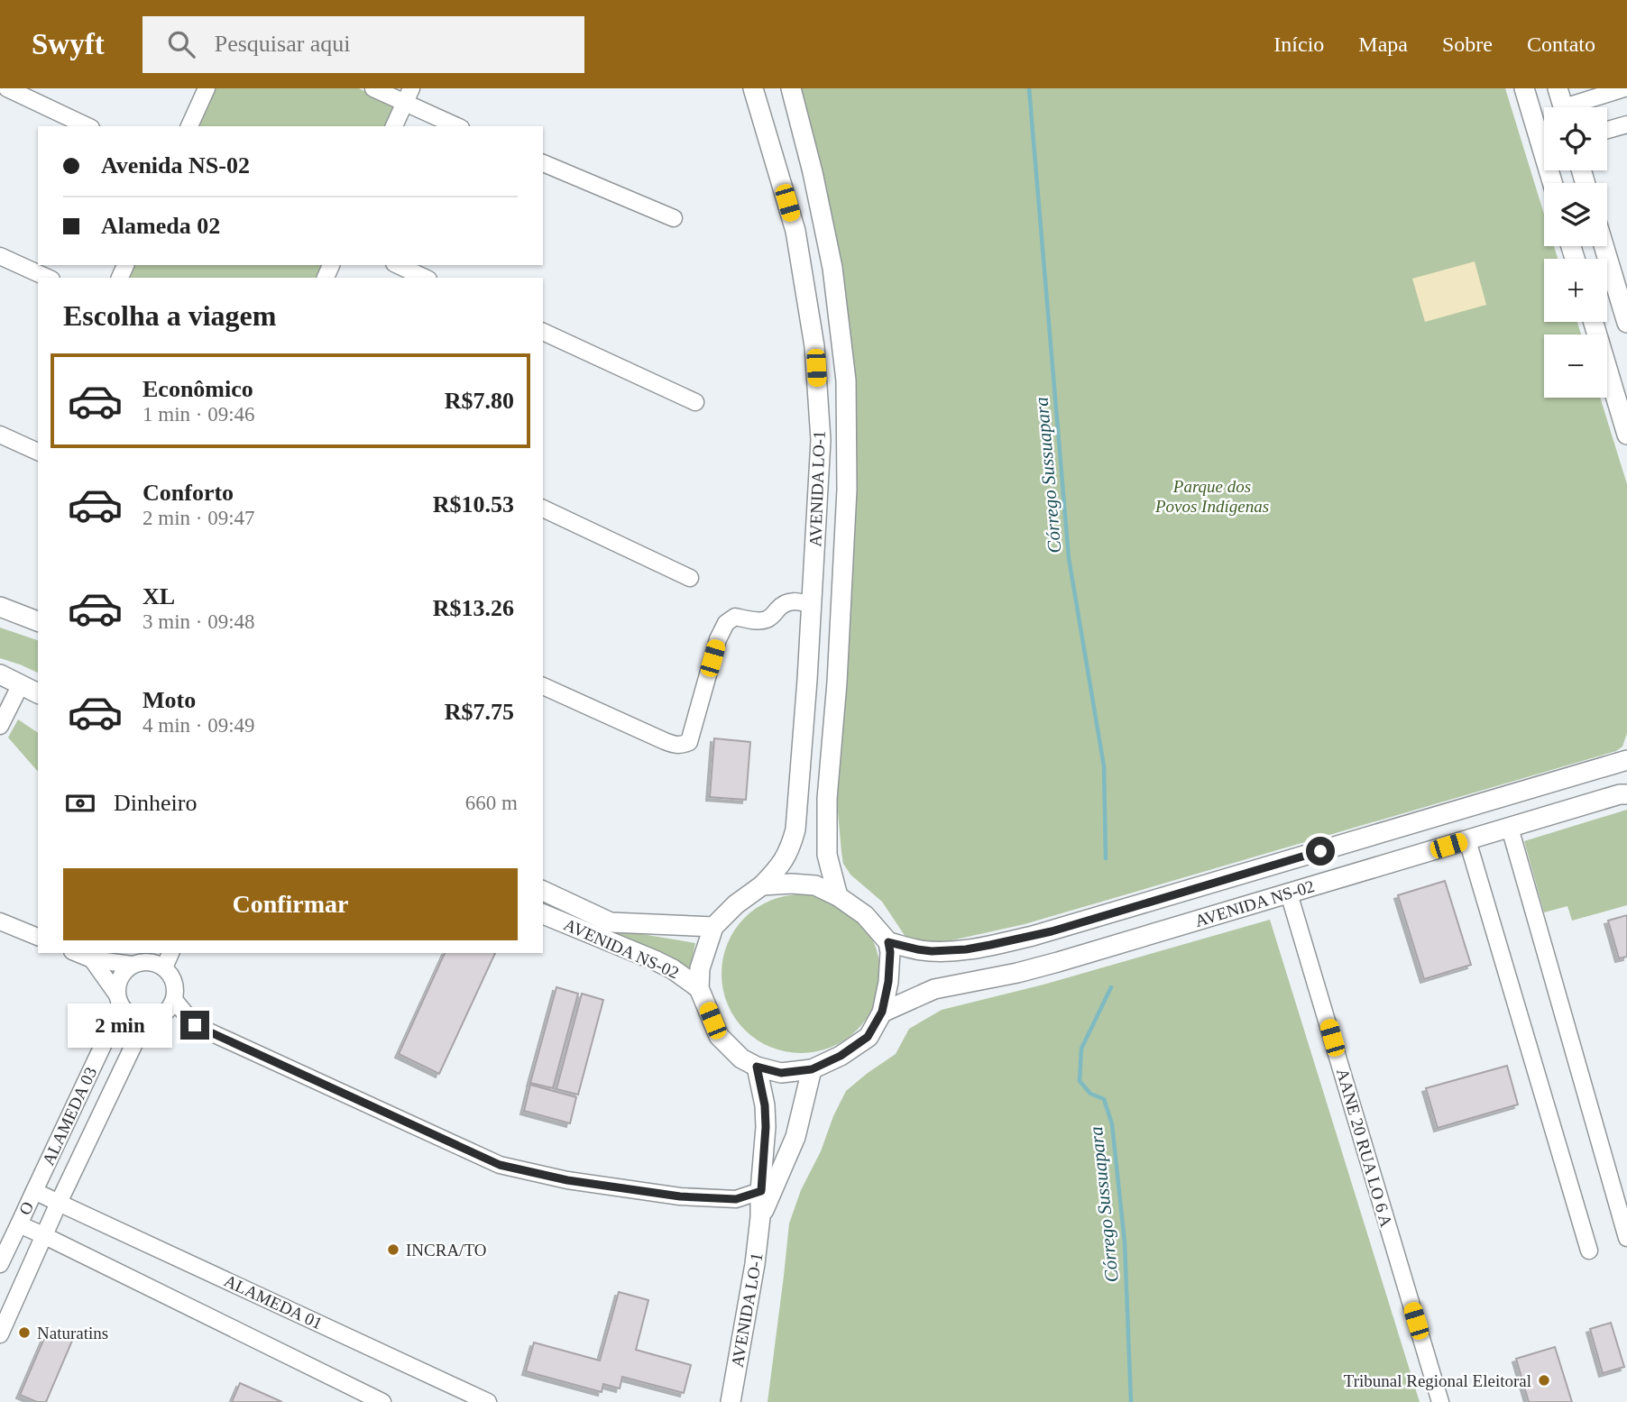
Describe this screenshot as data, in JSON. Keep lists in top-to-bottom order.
{
  "streets": {
    "street": [
      "AVENIDA LO-1",
      "AVENIDA NS-02",
      "ALAMEDA 03",
      "AANE 20 RUA LO 6 A",
      "O",
      "ALAMEDA 01"
    ]
  },
  "crossings": [
    ["AVENIDA LO-1", "AVENIDA NS-02"],
    ["AVENIDA NS-02", "AANE 20 RUA LO 6 A"],
    ["ALAMEDA 03", "O"],
    ["ALAMEDA 03", "ALAMEDA 01"],
    ["O", "ALAMEDA 01"]
  ],
  "water": ["Córrego Sussuapara"],
  "parks": ["Parque dos Povos Indígenas"],
  "places": ["INCRA/TO", "Naturatins", "Tribunal Regional Eleitoral"],
  "page": {
    "header": "Swyft",
    "search": "Pesquisar aqui",
    "nav": [
      "Início",
      "Mapa",
      "Sobre",
      "Contato"
    ],
    "map_buttons": ["+", "−"],
    "banner": ["Avenida NS-02", "Alameda 02"],
    "heading": "Escolha a viagem",
    "list": [
      {
        "name": "Econômico",
        "note": "1 min · 09:46",
        "value": "R$7.80"
      },
      {
        "name": "Conforto",
        "note": "2 min · 09:47",
        "value": "R$10.53"
      },
      {
        "name": "XL",
        "note": "3 min · 09:48",
        "value": "R$13.26"
      },
      {
        "name": "Moto",
        "note": "4 min · 09:49",
        "value": "R$7.75"
      }
    ],
    "pay": ["Dinheiro", "660 m"],
    "buttons": "Confirmar",
    "bubble": "2 min"
  }
}
